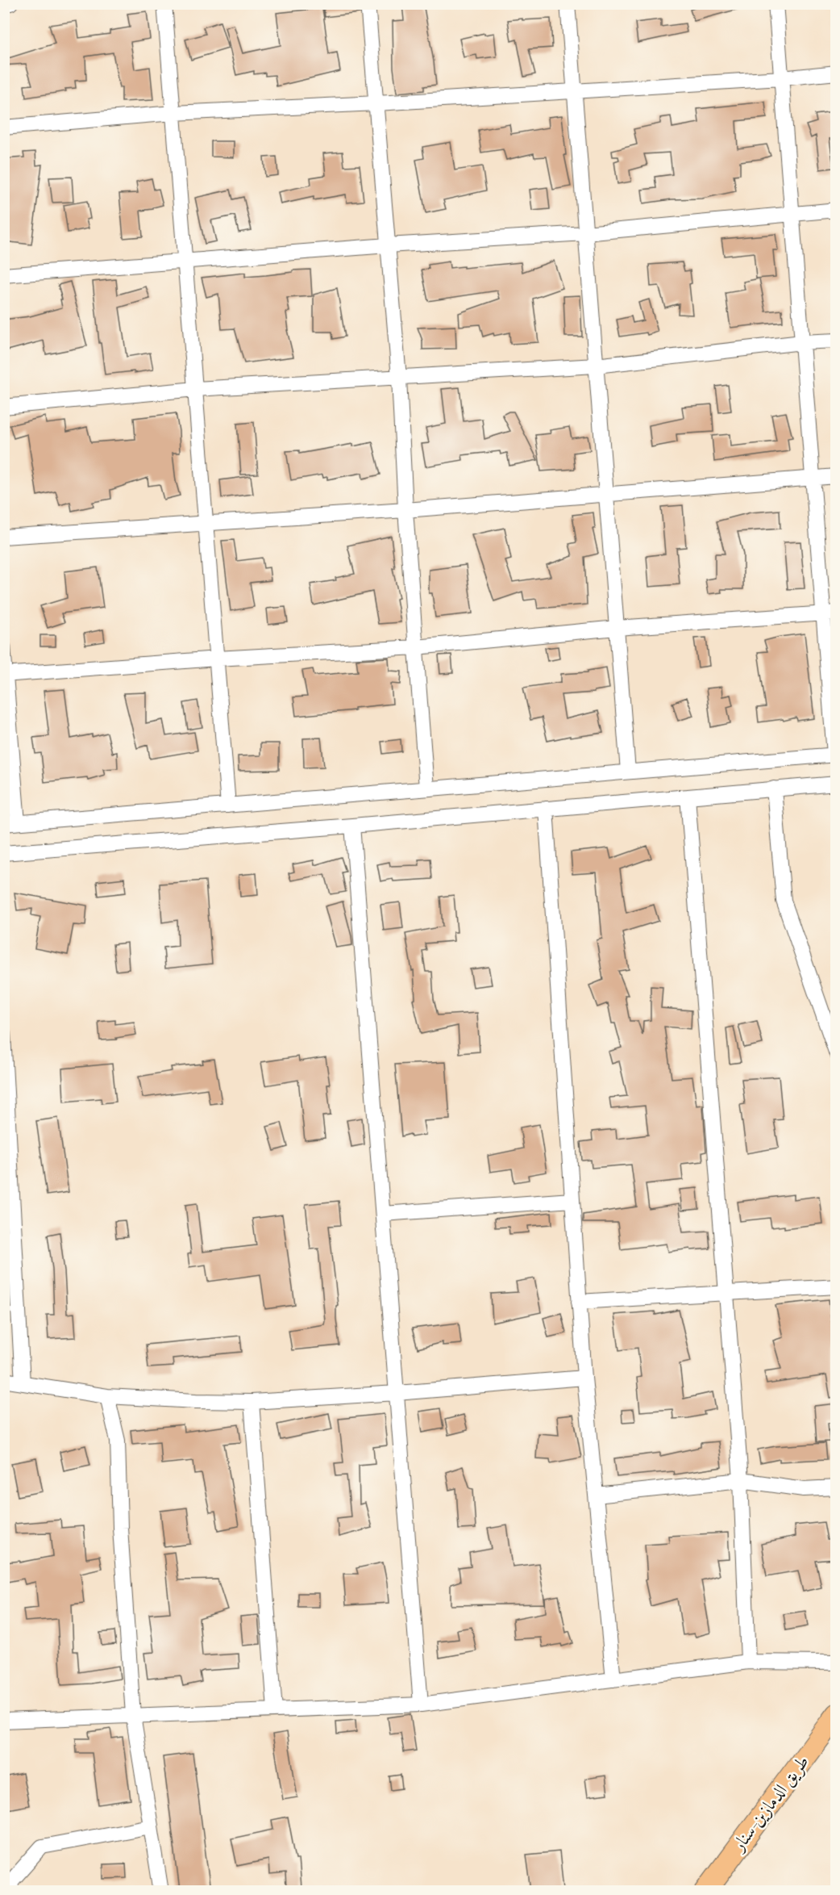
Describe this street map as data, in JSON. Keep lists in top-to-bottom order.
{
  "streets": {
    "highway": ["طريق الدمازين-سنار"]
  }
}
